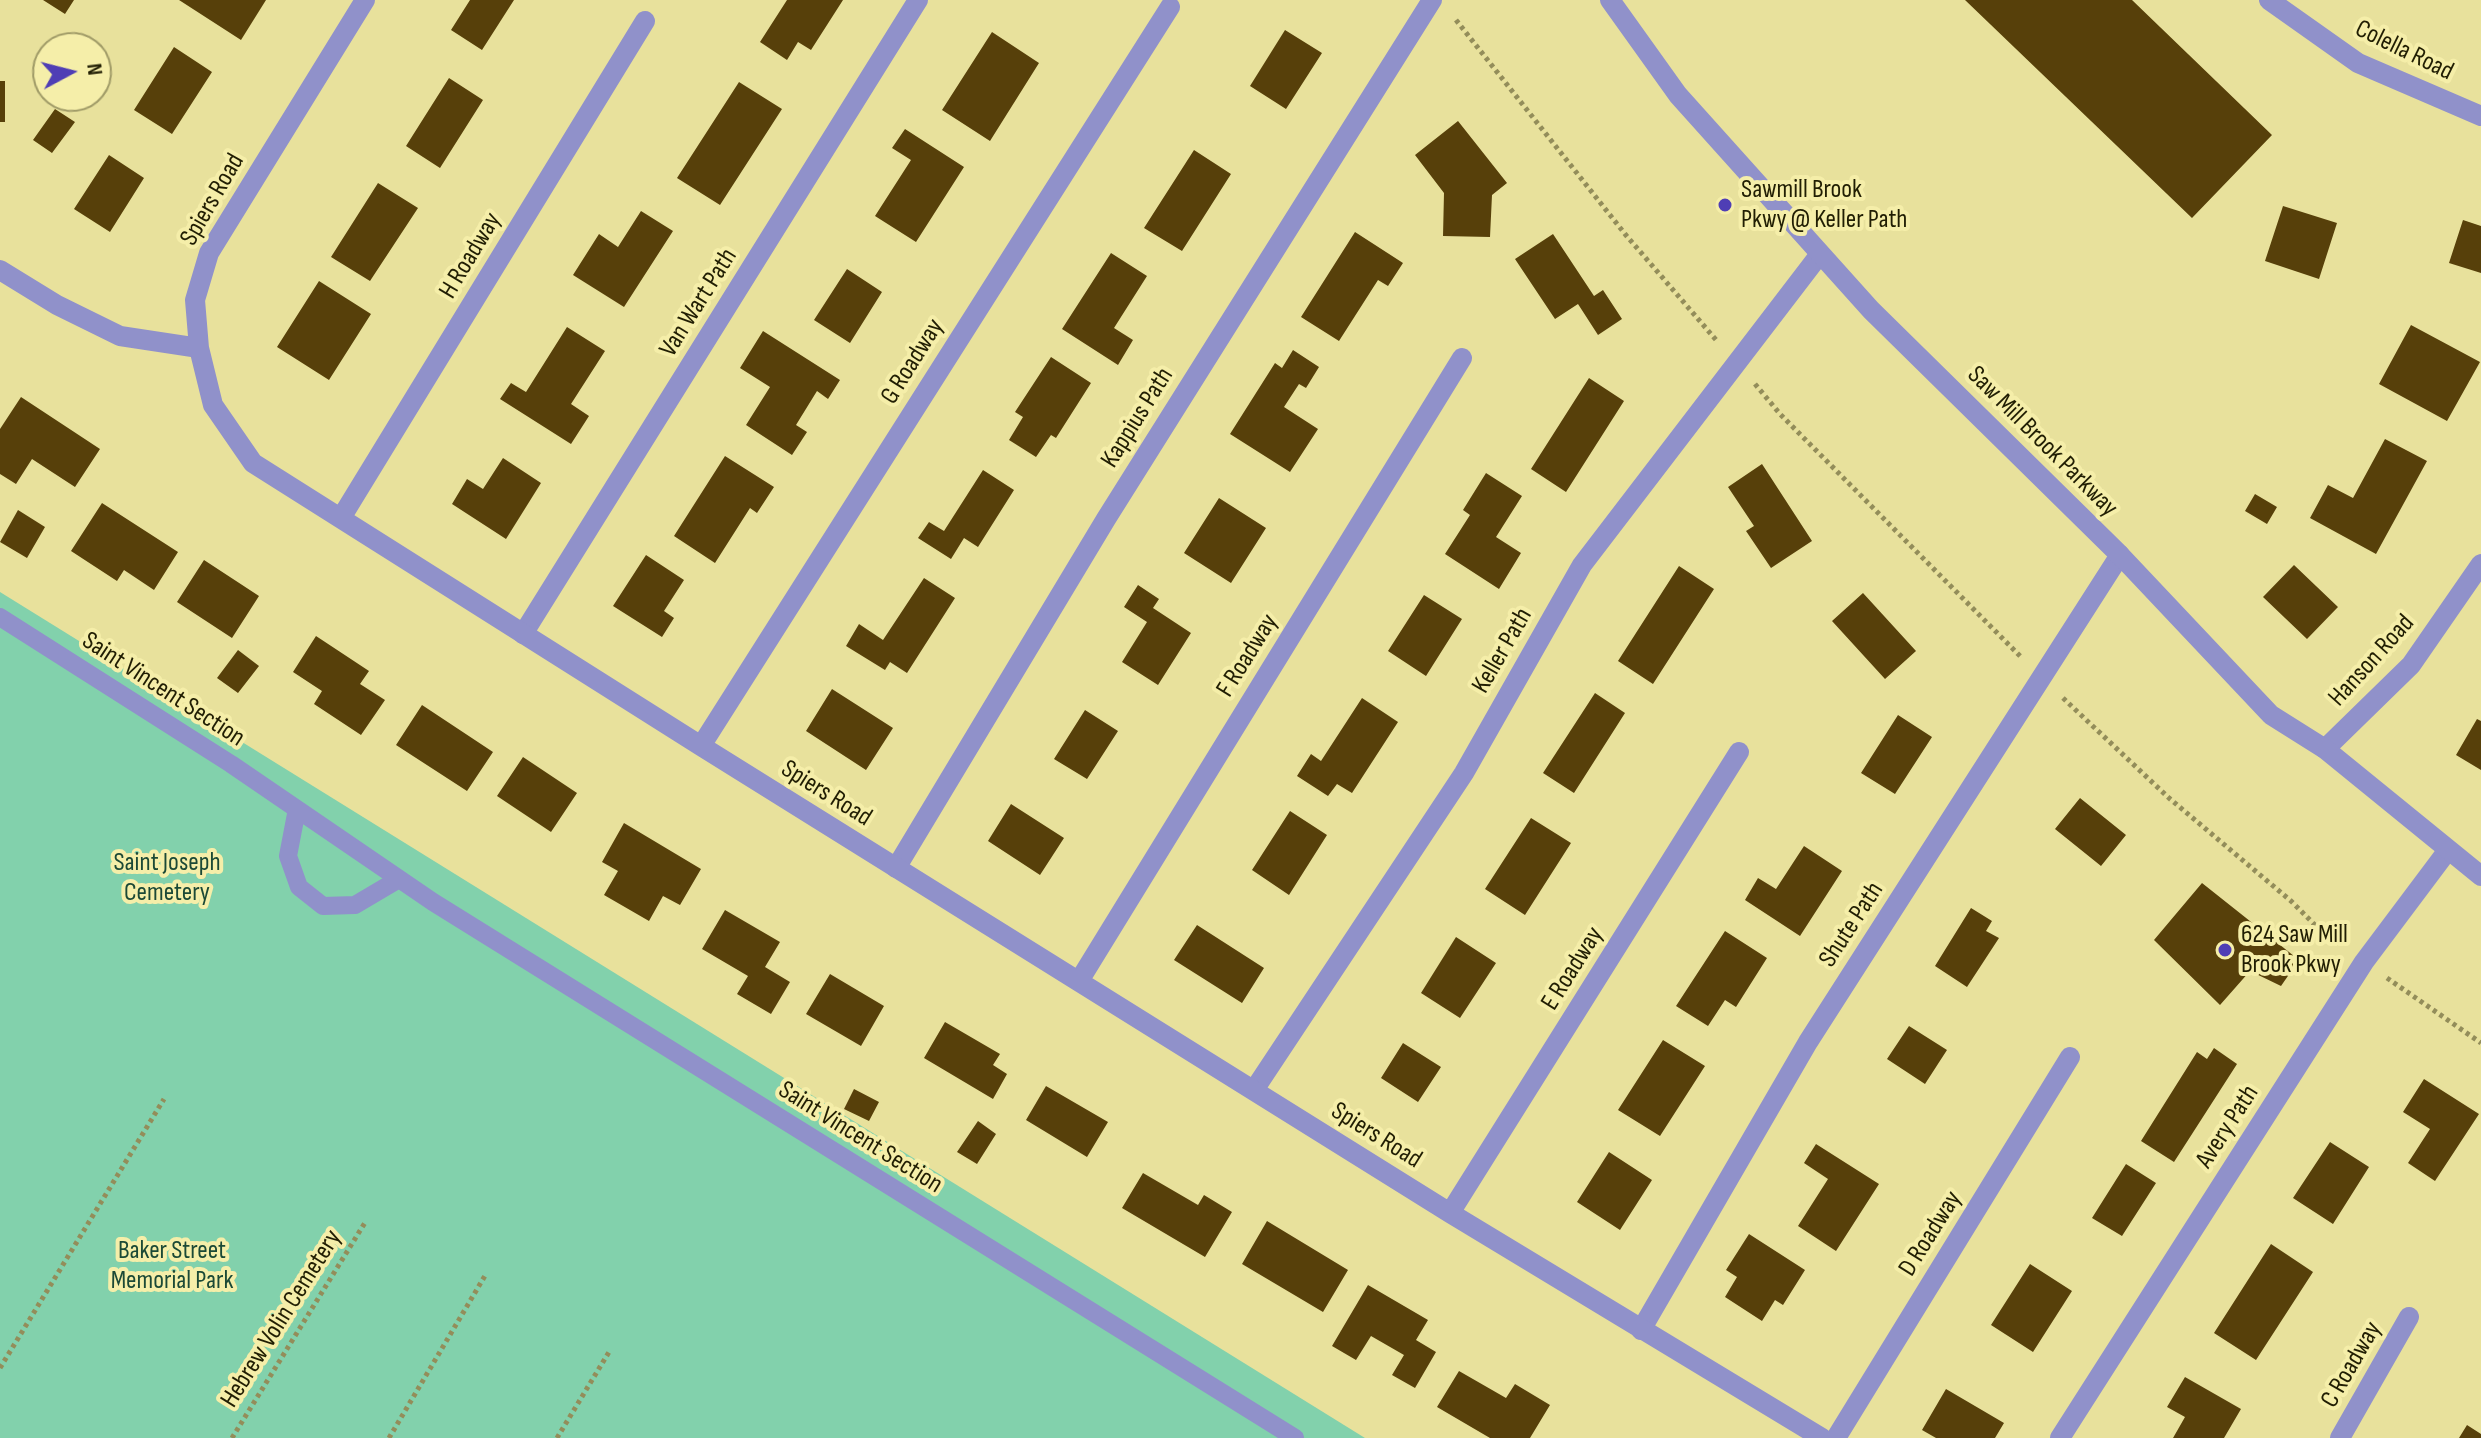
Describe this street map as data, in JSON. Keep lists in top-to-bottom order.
{
  "streets": {
    "street": [
      "Colella Road",
      "Spiers Road",
      "H Roadway",
      "Van Wart Path",
      "G Roadway",
      "Kappius Path",
      "Saw Mill Brook Parkway",
      "Keller Path",
      "F Roadway",
      "Hanson Road",
      "Shute Path",
      "E Roadway",
      "Avery Path",
      "D Roadway",
      "C Roadway"
    ],
    "lane": ["Saint Vincent Section"],
    "path": ["Hebrew Volin Cemetery"]
  },
  "crossings": [
    ["Spiers Road", "H Roadway"],
    ["Spiers Road", "Van Wart Path"],
    ["Spiers Road", "G Roadway"],
    ["Spiers Road", "Kappius Path"],
    ["Spiers Road", "Keller Path"],
    ["Spiers Road", "F Roadway"],
    ["Spiers Road", "Shute Path"],
    ["Spiers Road", "E Roadway"],
    ["Saw Mill Brook Parkway", "Keller Path"],
    ["Saw Mill Brook Parkway", "Hanson Road"],
    ["Saw Mill Brook Parkway", "Shute Path"],
    ["Saw Mill Brook Parkway", "Avery Path"]
  ],
  "parks": ["Saint Joseph Cemetery", "Baker Street Memorial Park"],
  "places": ["Sawmill Brook Pkwy @ Keller Path", "624 Saw Mill Brook Pkwy"],
  "north": "right"
}
